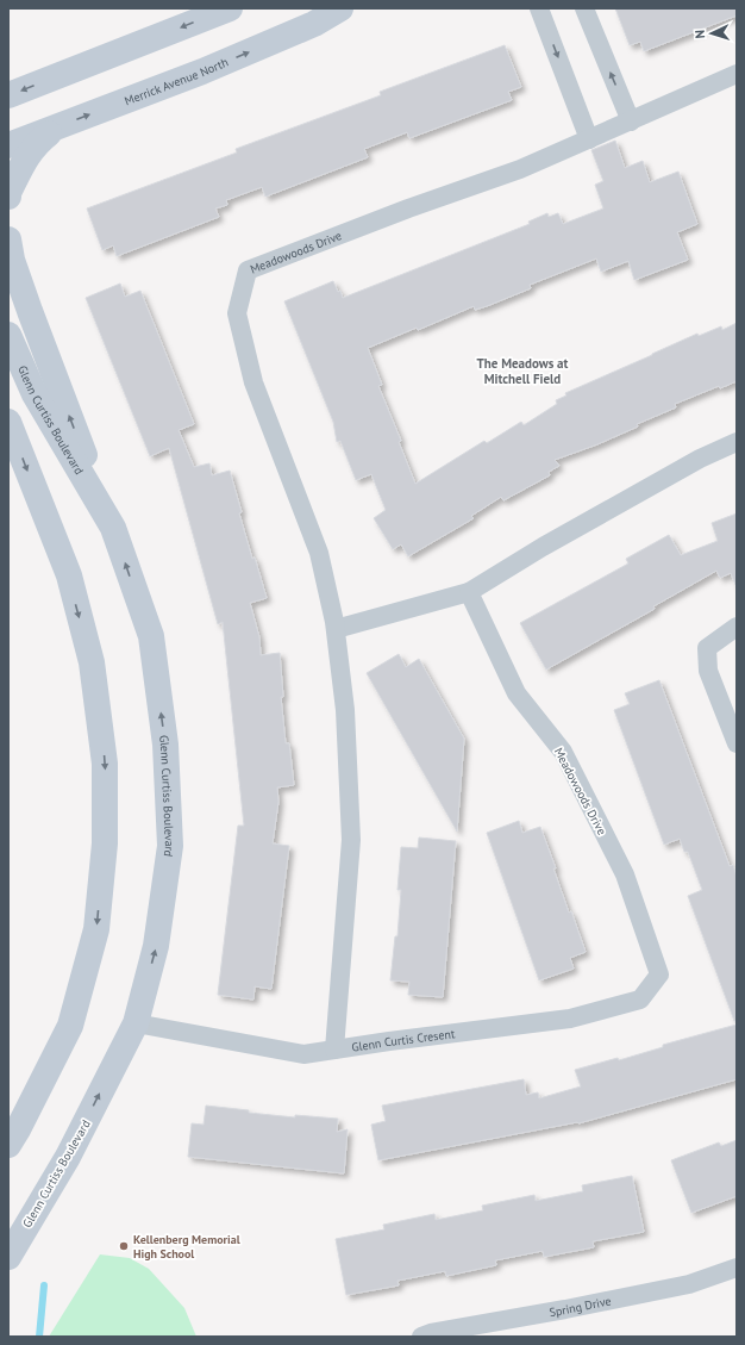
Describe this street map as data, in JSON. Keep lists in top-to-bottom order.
{
  "streets": {
    "main road": ["Merrick Avenue North", "Glenn Curtiss Boulevard"],
    "street": ["Meadowoods Drive", "Glenn Curtis Cresent", "Spring Drive"]
  },
  "crossings": [
    ["Meadowoods Drive", "Glenn Curtis Cresent"],
    ["Glenn Curtiss Boulevard", "Glenn Curtis Cresent"]
  ],
  "districts": ["The Meadows at Mitchell Field"],
  "places": ["Kellenberg Memorial High School"],
  "north": "left"
}
